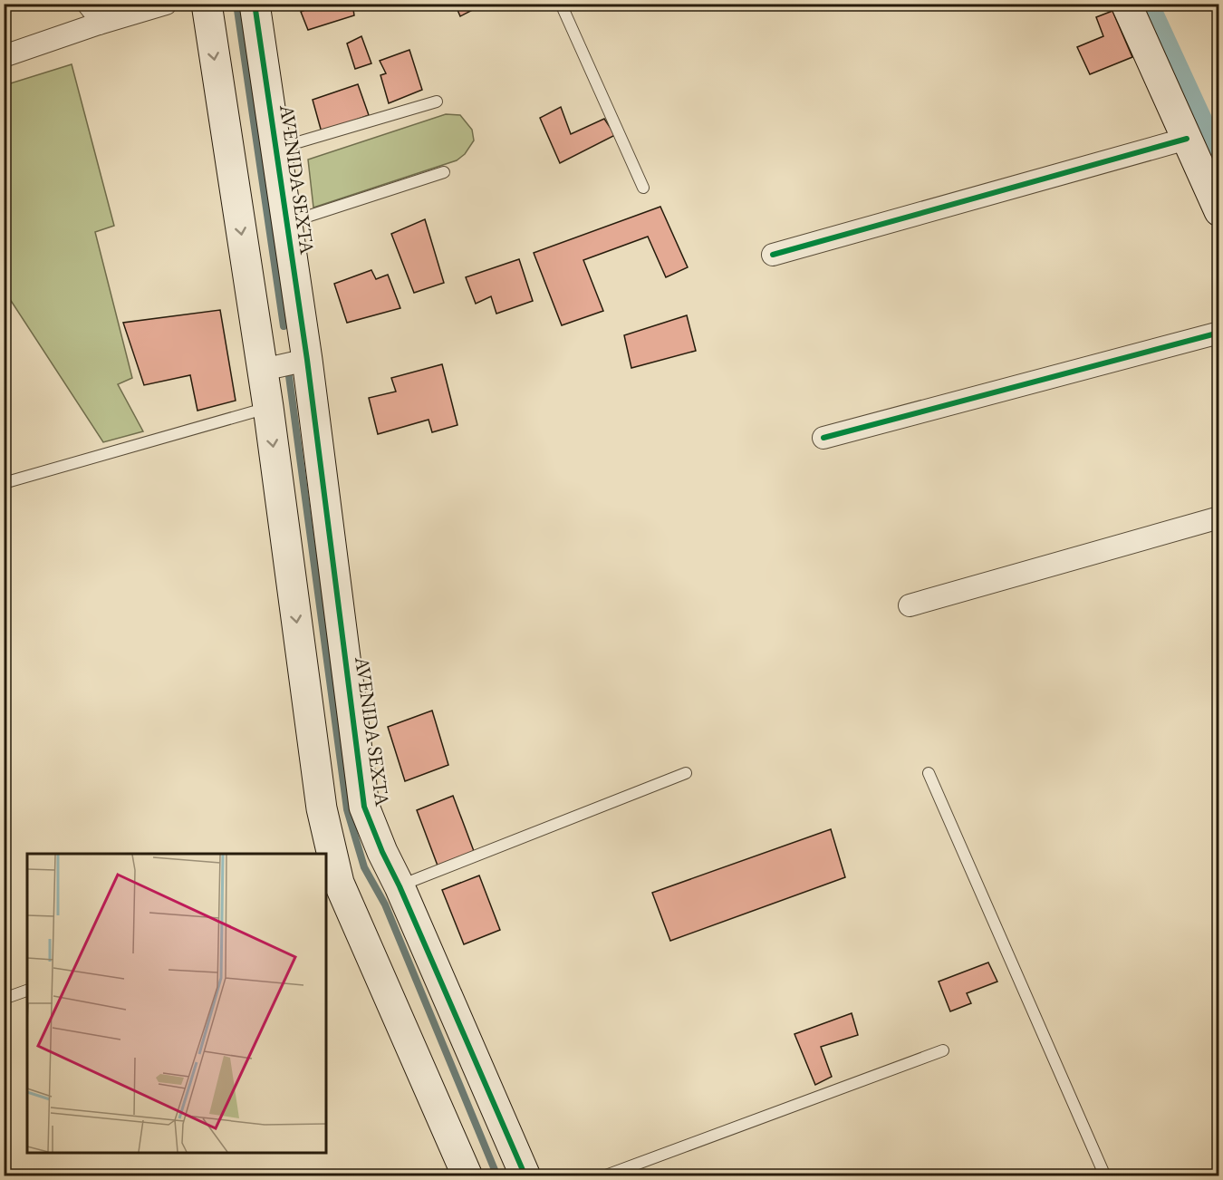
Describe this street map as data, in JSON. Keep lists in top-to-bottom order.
{
  "streets": {
    "street": ["AVENIDA SEXTA"]
  }
}
